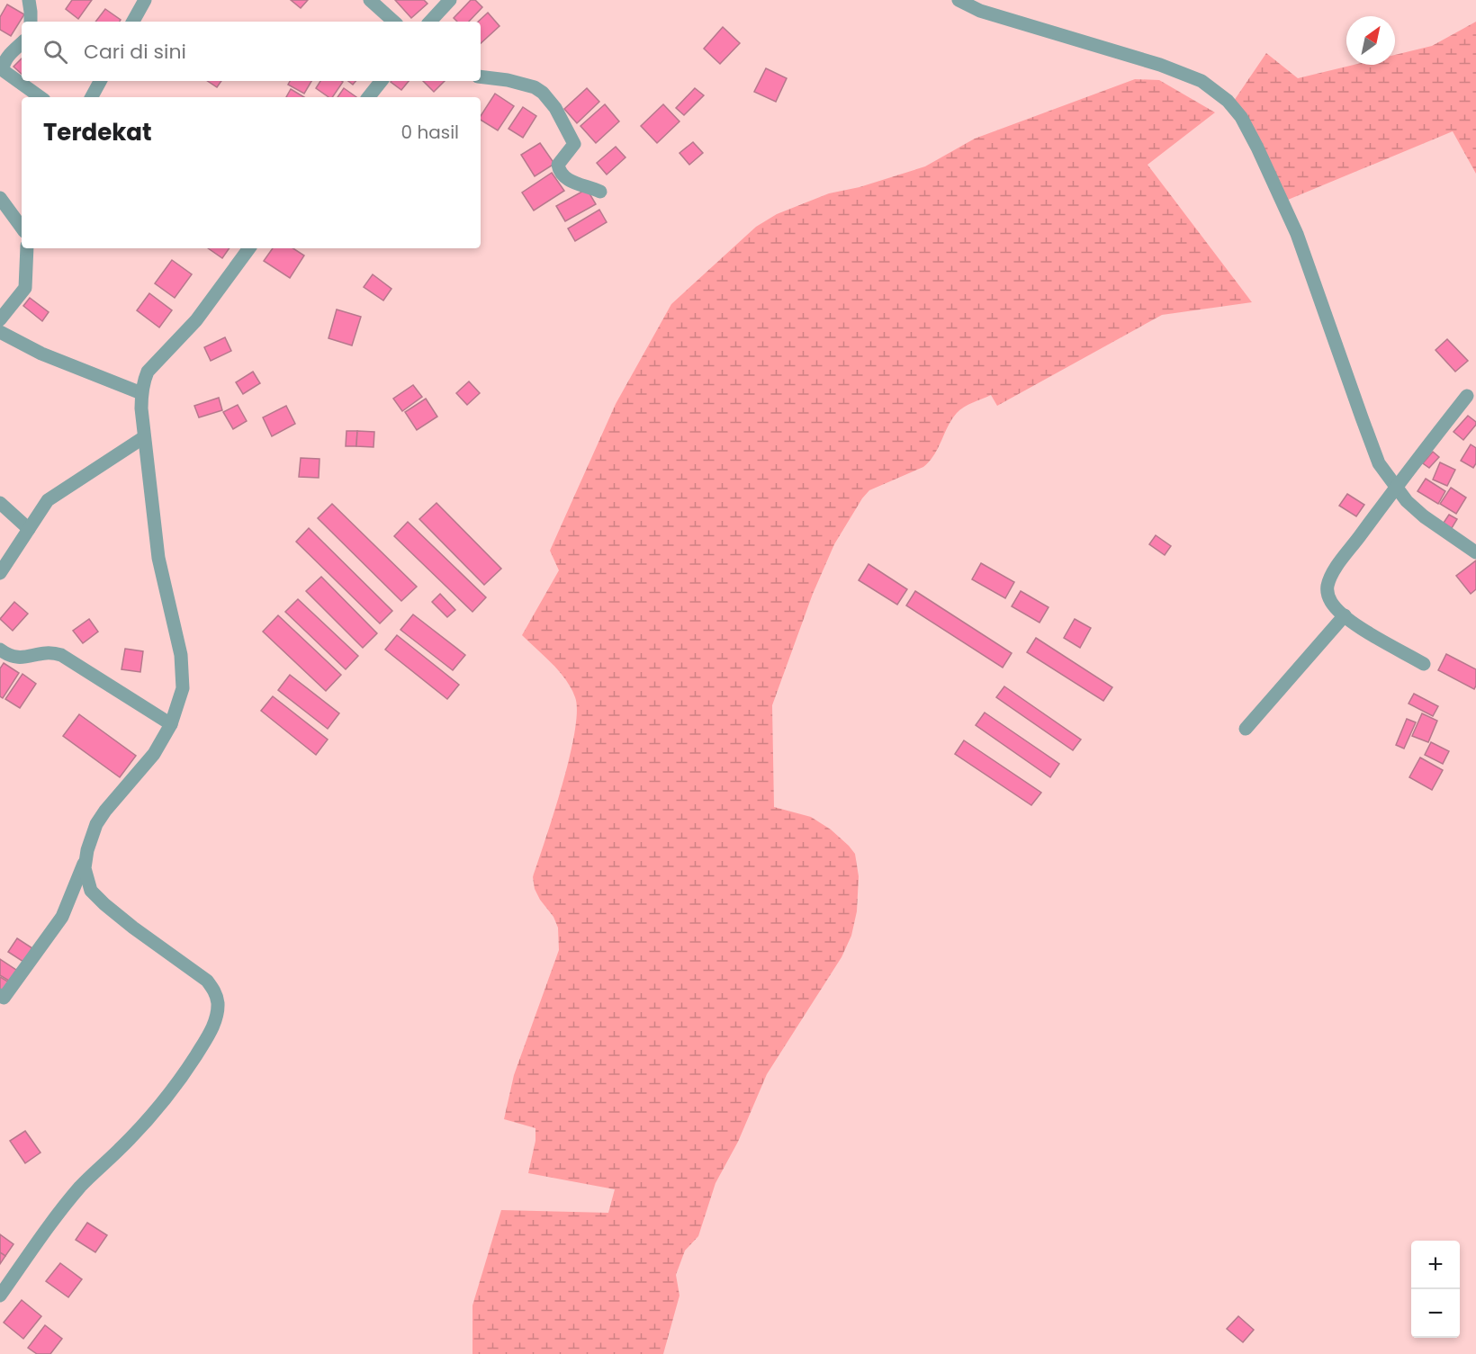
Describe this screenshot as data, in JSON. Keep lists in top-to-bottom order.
{
  "north": "top right",
  "page": {
    "search": "Cari di sini",
    "heading": ["Terdekat", "0 hasil"],
    "map_buttons": ["+", "−"]
  }
}
